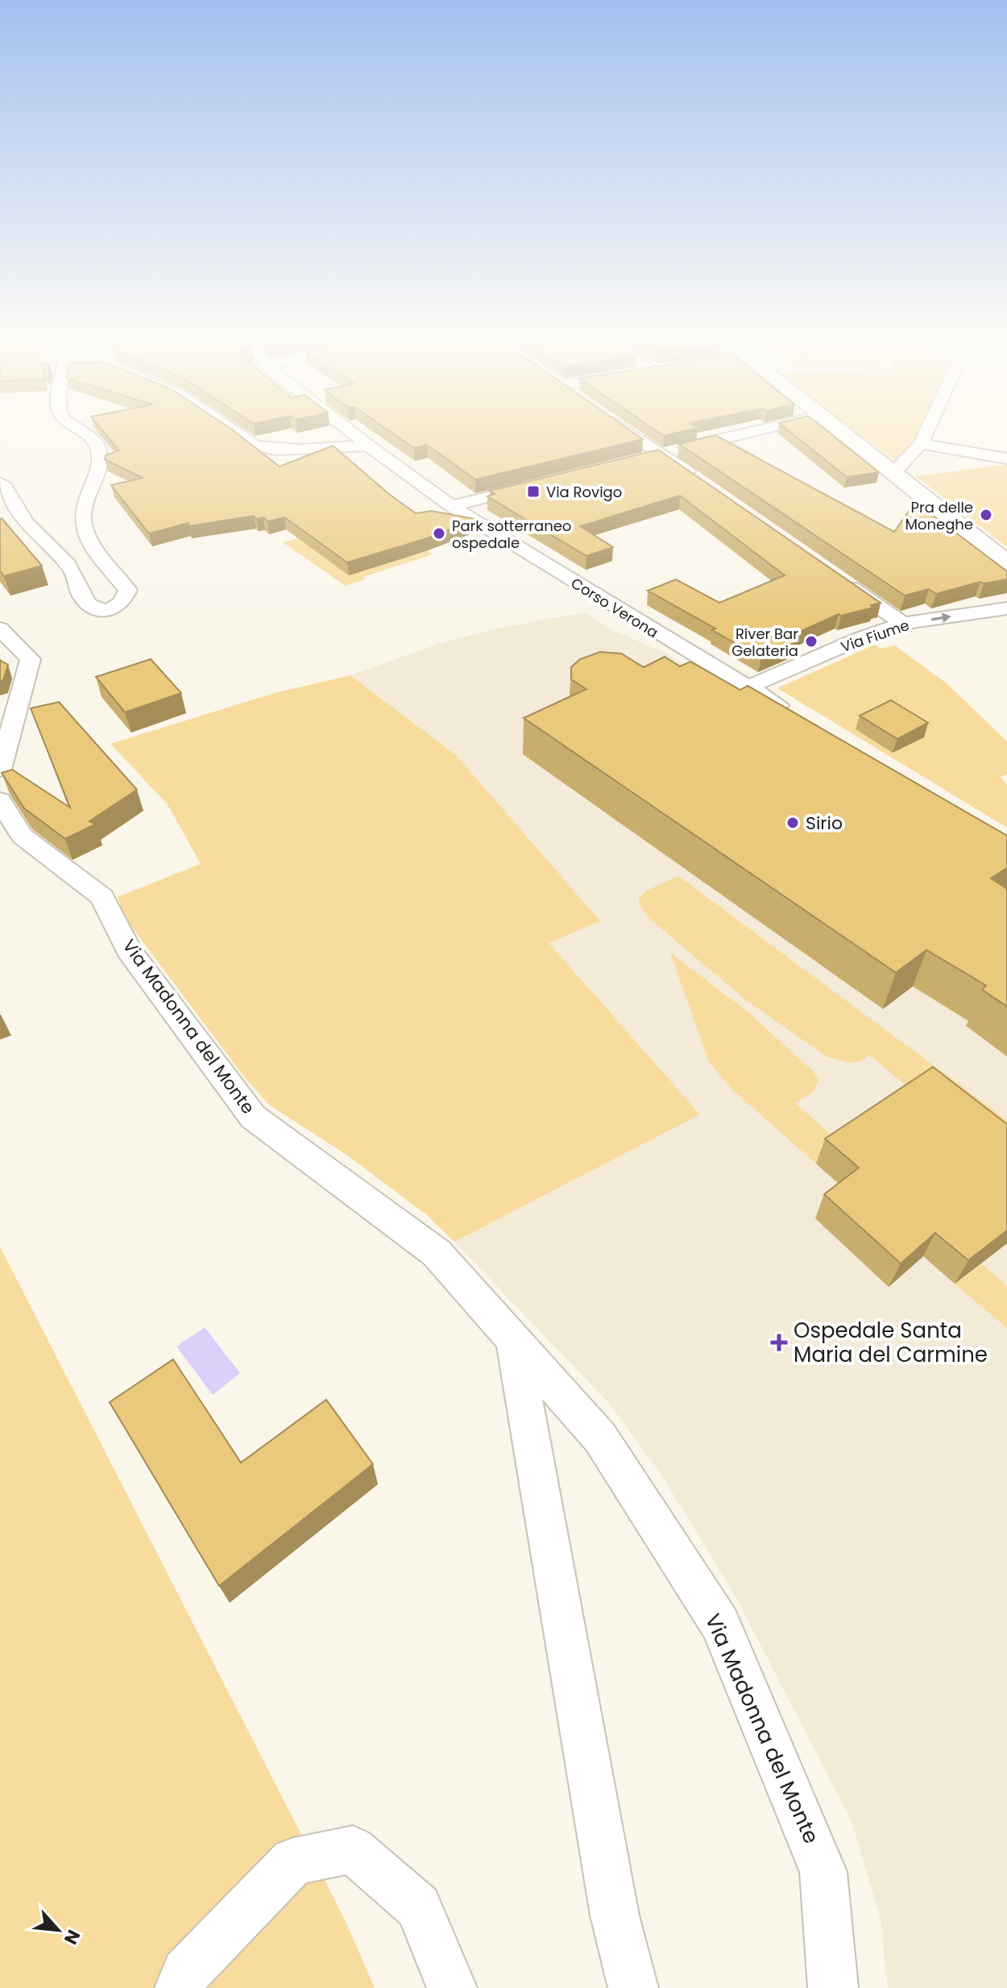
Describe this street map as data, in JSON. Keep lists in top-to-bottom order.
{
  "streets": {
    "street": ["Corso Verona", "Via Fiume", "Via Madonna del Monte"]
  },
  "crossings": [
    ["Corso Verona", "Via Fiume"]
  ],
  "places": {
    "transit": ["Via Rovigo"],
    "other": [
      "Pra delle Moneghe",
      "Park sotterraneo ospedale",
      "River Bar Gelateria",
      "Sirio"
    ],
    "health": ["Ospedale Santa Maria del Carmine"]
  },
  "north": "bottom right"
}
